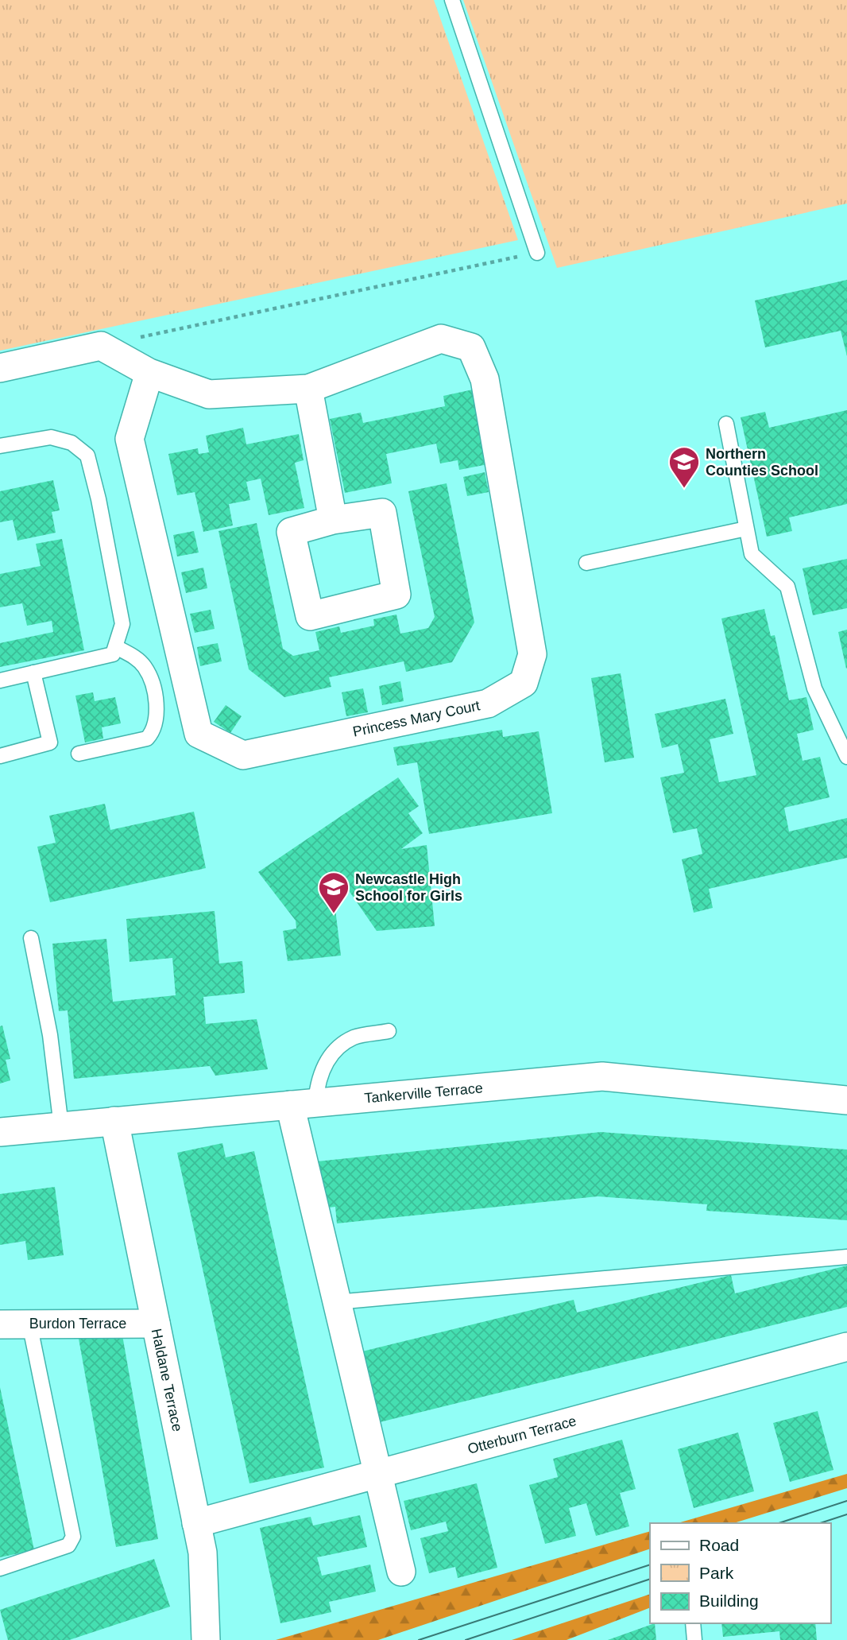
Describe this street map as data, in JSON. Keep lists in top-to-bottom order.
{
  "streets": {
    "street": [
      "Princess Mary Court",
      "Tankerville Terrace",
      "Burdon Terrace",
      "Haldane Terrace",
      "Otterburn Terrace"
    ]
  },
  "crossings": [
    ["Tankerville Terrace", "Haldane Terrace"],
    ["Burdon Terrace", "Haldane Terrace"],
    ["Haldane Terrace", "Otterburn Terrace"]
  ],
  "places": {
    "school or university": ["Northern Counties School", "Newcastle High School for Girls"]
  },
  "legend": ["Road", "Park", "Building"]
}
